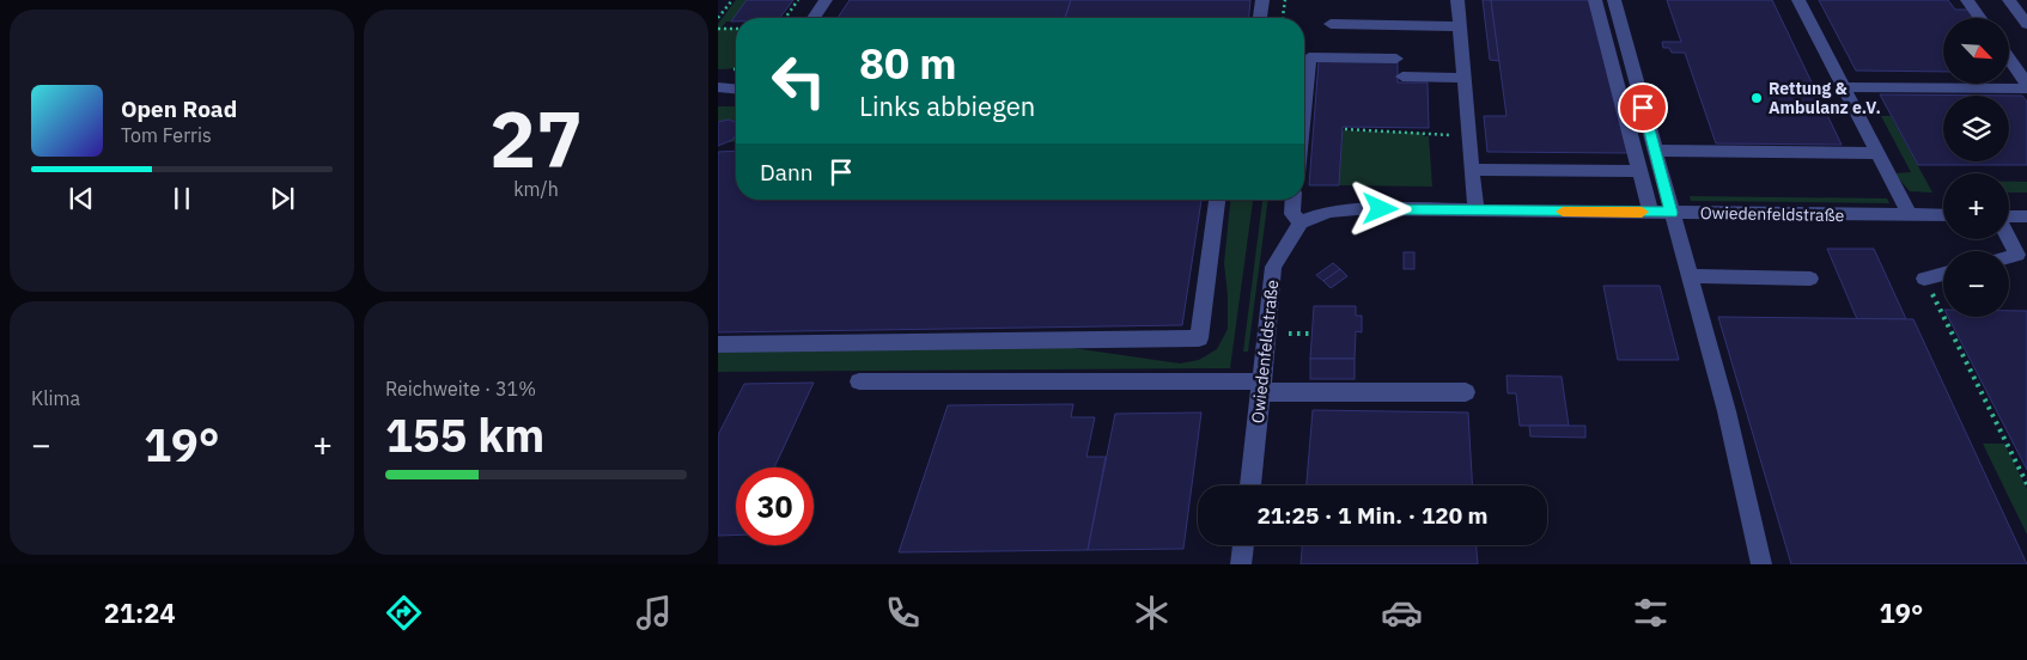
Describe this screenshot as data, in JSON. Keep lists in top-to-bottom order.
{
  "streets": {
    "street": ["Owiedenfeldstraße"]
  },
  "places": ["Rettung & Ambulanz e.V."],
  "north": "bottom right",
  "page": {
    "tile": [
      ["27", "km/h"],
      "Klima",
      ["Reichweite · 31%", "155 km"]
    ],
    "map_buttons": ["+", "−"],
    "turn": ["80 m", "Links abbiegen"],
    "song": ["Open Road", "Tom Ferris"],
    "then": "Dann",
    "heat": ["−", "19°", "+"],
    "limit": "30",
    "trip": "21:25 · 1 Min. · 120 m",
    "tabs": ["21:24", "19°"]
  }
}
